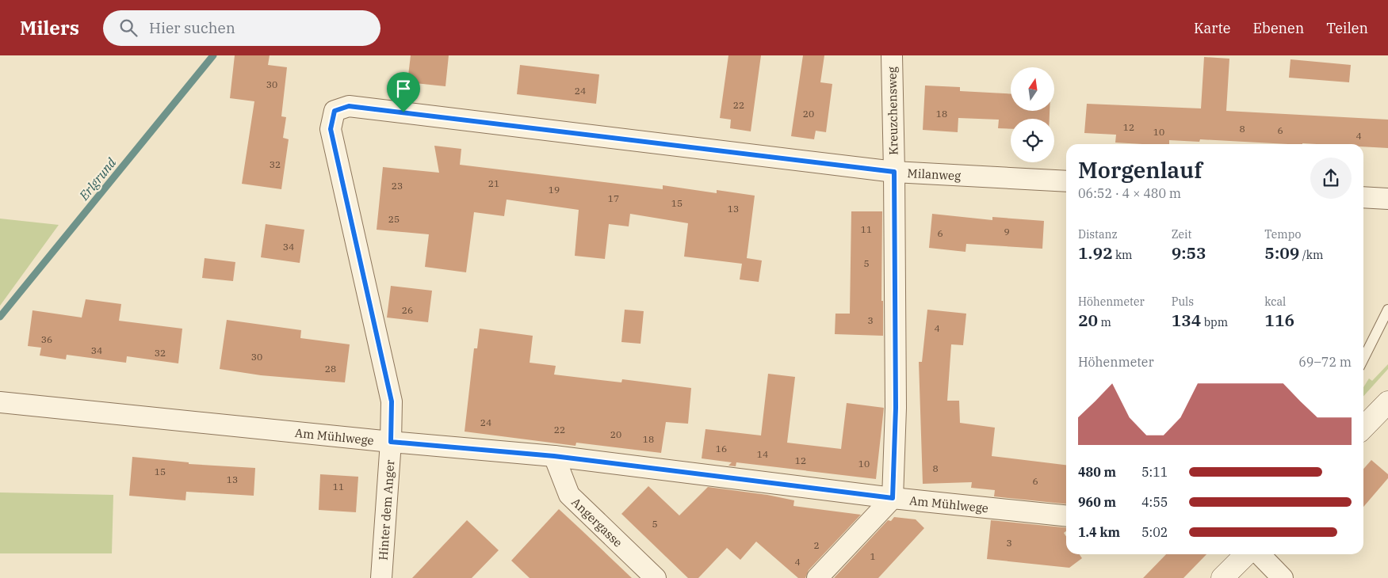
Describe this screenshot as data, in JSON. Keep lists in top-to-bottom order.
{
  "streets": {
    "street": [
      "Kreuzchensweg",
      "Milanweg",
      "Am Mühlwege",
      "Hinter dem Anger",
      "Angergasse"
    ]
  },
  "crossings": [
    ["Kreuzchensweg", "Milanweg"],
    ["Kreuzchensweg", "Am Mühlwege"],
    ["Milanweg", "Am Mühlwege"],
    ["Milanweg", "Hinter dem Anger"],
    ["Am Mühlwege", "Hinter dem Anger"],
    ["Am Mühlwege", "Angergasse"]
  ],
  "water": ["Erlgrund"],
  "house_numbers": [
    "30",
    "24",
    "22",
    "20",
    "18",
    "12",
    "8",
    "6",
    "10",
    "4",
    "32",
    "21",
    "23",
    "19",
    "17",
    "15",
    "13",
    "25",
    "11",
    "9",
    "6",
    "34",
    "5",
    "26",
    "3",
    "4",
    "36",
    "34",
    "32",
    "30",
    "28",
    "24",
    "22",
    "20",
    "18",
    "16",
    "14",
    "12",
    "10",
    "8",
    "15",
    "13",
    "6",
    "11",
    "5",
    "3",
    "2",
    "1",
    "4"
  ],
  "north": "top",
  "page": {
    "header": "Milers",
    "search": "Hier suchen",
    "nav": ["Karte", "Ebenen", "Teilen"],
    "heading": ["Morgenlauf", "06:52 · 4 × 480 m"],
    "stats": [
      ["Distanz", "1.92 km"],
      ["Zeit", "9:53"],
      ["Tempo", "5:09 /km"],
      ["Höhenmeter", "20 m"],
      ["Puls", "134 bpm"],
      ["kcal", "116"]
    ],
    "chart": ["Höhenmeter", "69–72 m"],
    "list": [
      {
        "name": "480 m",
        "note": "5:11"
      },
      {
        "name": "960 m",
        "note": "4:55"
      },
      {
        "name": "1.4 km",
        "note": "5:02"
      }
    ]
  }
}
